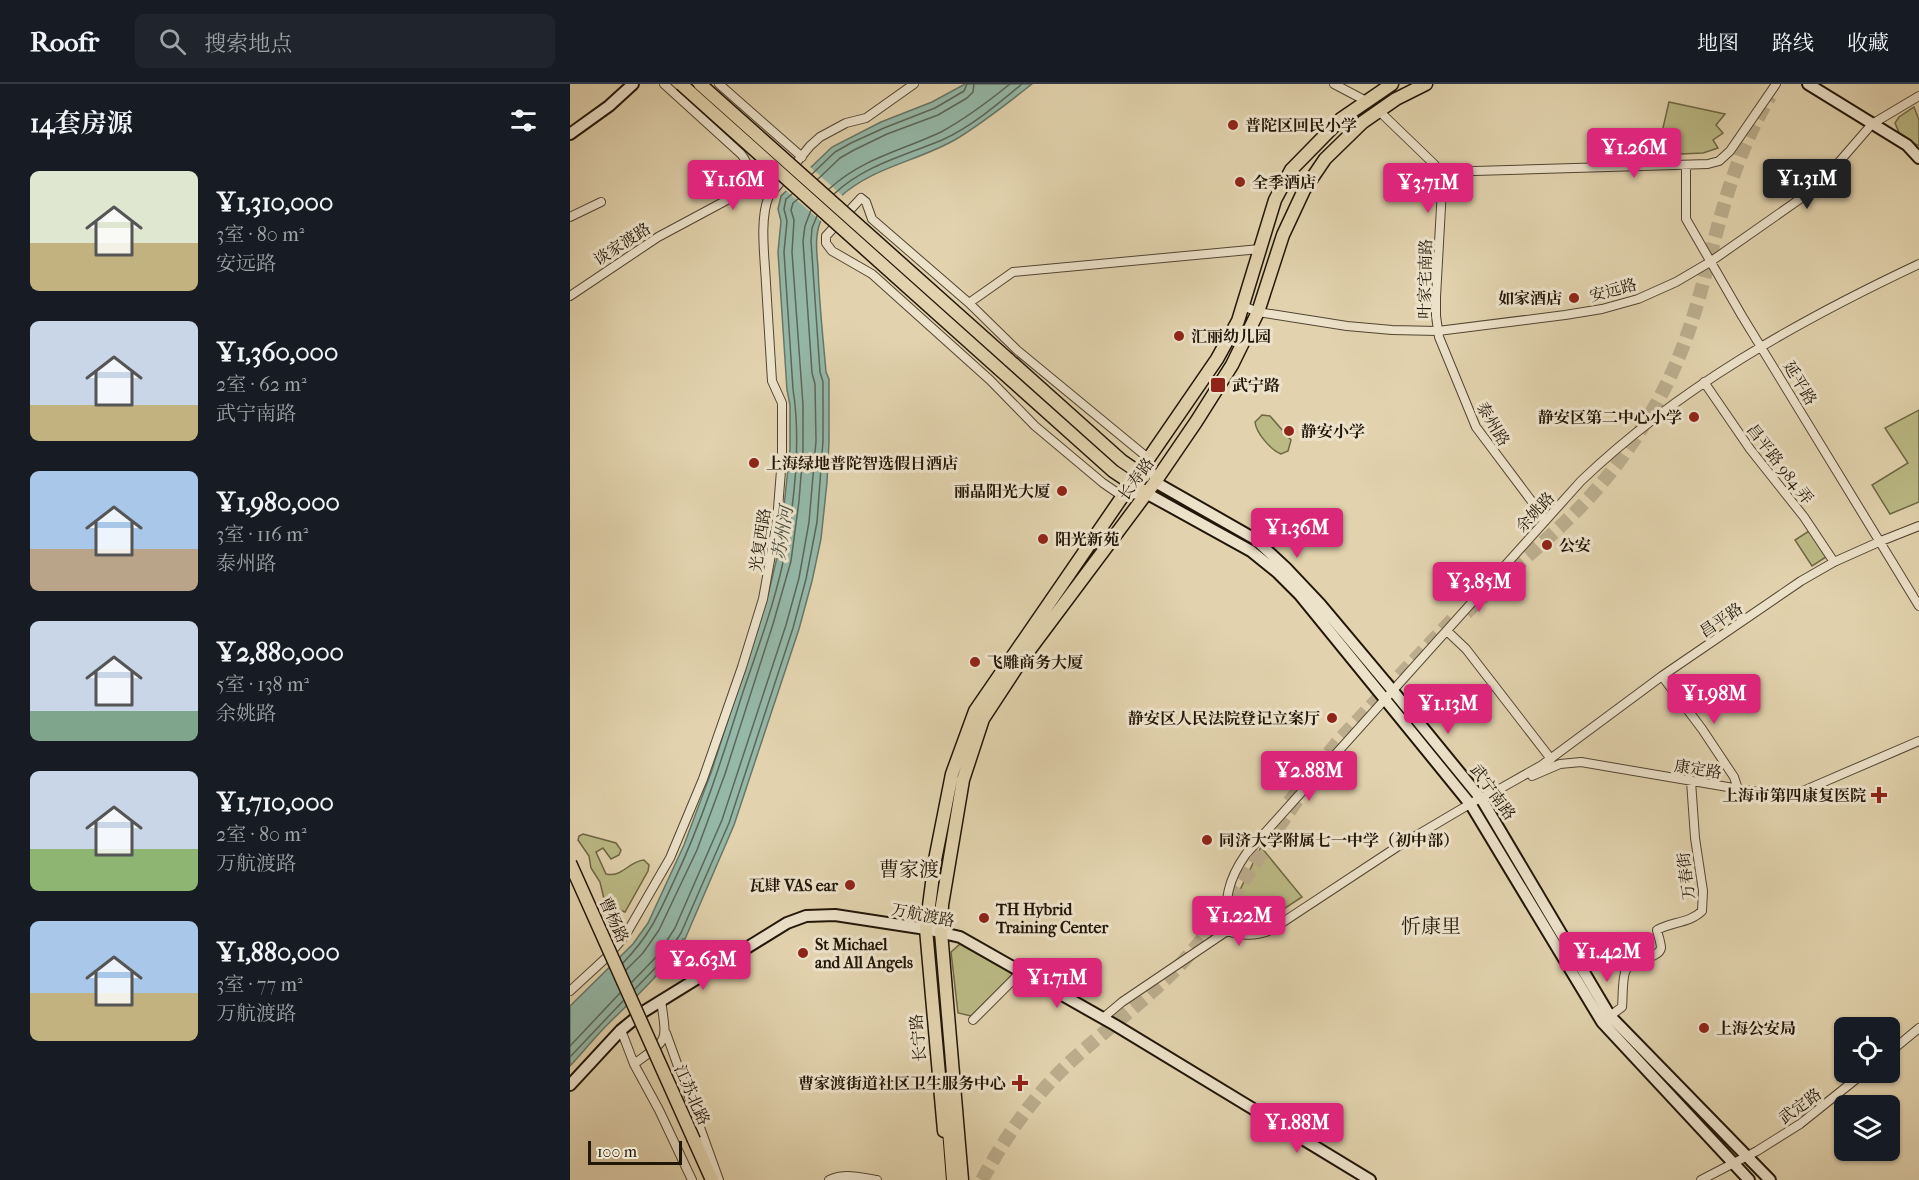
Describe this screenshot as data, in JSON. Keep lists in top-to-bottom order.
{
  "streets": {
    "main road": [
      "长寿路",
      "武宁南路",
      "万航渡路",
      "曹杨路",
      "长宁路",
      "江苏北路"
    ],
    "street": [
      "谈家渡路",
      "叶家宅南路",
      "安远路",
      "延平路",
      "泰州路",
      "昌平路 984 弄",
      "余姚路",
      "光复西路",
      "昌平路",
      "康定路",
      "万春街",
      "武定路"
    ]
  },
  "crossings": [
    ["叶家宅南路", "安远路"],
    ["叶家宅南路", "泰州路"],
    ["安远路", "延平路"],
    ["安远路", "泰州路"],
    ["安远路", "长寿路"],
    ["延平路", "余姚路"],
    ["延平路", "昌平路"],
    ["泰州路", "余姚路"],
    ["昌平路 984 弄", "余姚路"],
    ["昌平路 984 弄", "昌平路"],
    ["长寿路", "武宁南路"],
    ["长寿路", "万航渡路"],
    ["长寿路", "长宁路"],
    ["余姚路", "康定路"],
    ["余姚路", "武宁南路"],
    ["昌平路", "康定路"],
    ["康定路", "武宁南路"],
    ["康定路", "万春街"],
    ["武宁南路", "万春街"],
    ["武宁南路", "武定路"],
    ["万航渡路", "长宁路"],
    ["曹杨路", "江苏北路"]
  ],
  "districts": ["曹家渡", "忻康里"],
  "water": ["苏州河"],
  "places": {
    "other": [
      "普陀区回民小学",
      "全季酒店",
      "如家酒店",
      "汇丽幼儿园",
      "静安区第二中心小学",
      "静安小学",
      "上海绿地普陀智选假日酒店",
      "丽晶阳光大厦",
      "阳光新苑",
      "公安",
      "飞雕商务大厦",
      "静安区人民法院登记立案厅",
      "同济大学附属七一中学（初中部）",
      "瓦肆 VAS ear",
      "TH Hybrid Training Center",
      "St Michael and All Angels",
      "上海公安局"
    ],
    "transit": ["武宁路"],
    "health": ["上海市第四康复医院", "曹家渡街道社区卫生服务中心"]
  },
  "scale_bar": "100 m",
  "page": {
    "header": "Roofr",
    "search": "搜索地点",
    "nav": ["地图", "路线", "收藏"],
    "heading": "14套房源",
    "price": [
      "¥1.26M",
      "¥1.31M",
      "¥1.16M",
      "¥3.71M",
      "¥1.36M",
      "¥3.85M",
      "¥1.98M",
      "¥1.13M",
      "¥2.88M",
      "¥1.22M",
      "¥1.42M",
      "¥2.63M",
      "¥1.71M",
      "¥1.88M"
    ],
    "list": [
      {
        "name": "¥1,310,000",
        "note": "3室 · 80 m² · 安远路"
      },
      {
        "name": "¥1,360,000",
        "note": "2室 · 62 m² · 武宁南路"
      },
      {
        "name": "¥1,980,000",
        "note": "3室 · 116 m² · 泰州路"
      },
      {
        "name": "¥2,880,000",
        "note": "5室 · 138 m² · 余姚路"
      },
      {
        "name": "¥1,710,000",
        "note": "2室 · 80 m² · 万航渡路"
      },
      {
        "name": "¥1,880,000",
        "note": "3室 · 77 m² · 万航渡路"
      }
    ],
    "scale": "100 m"
  }
}
